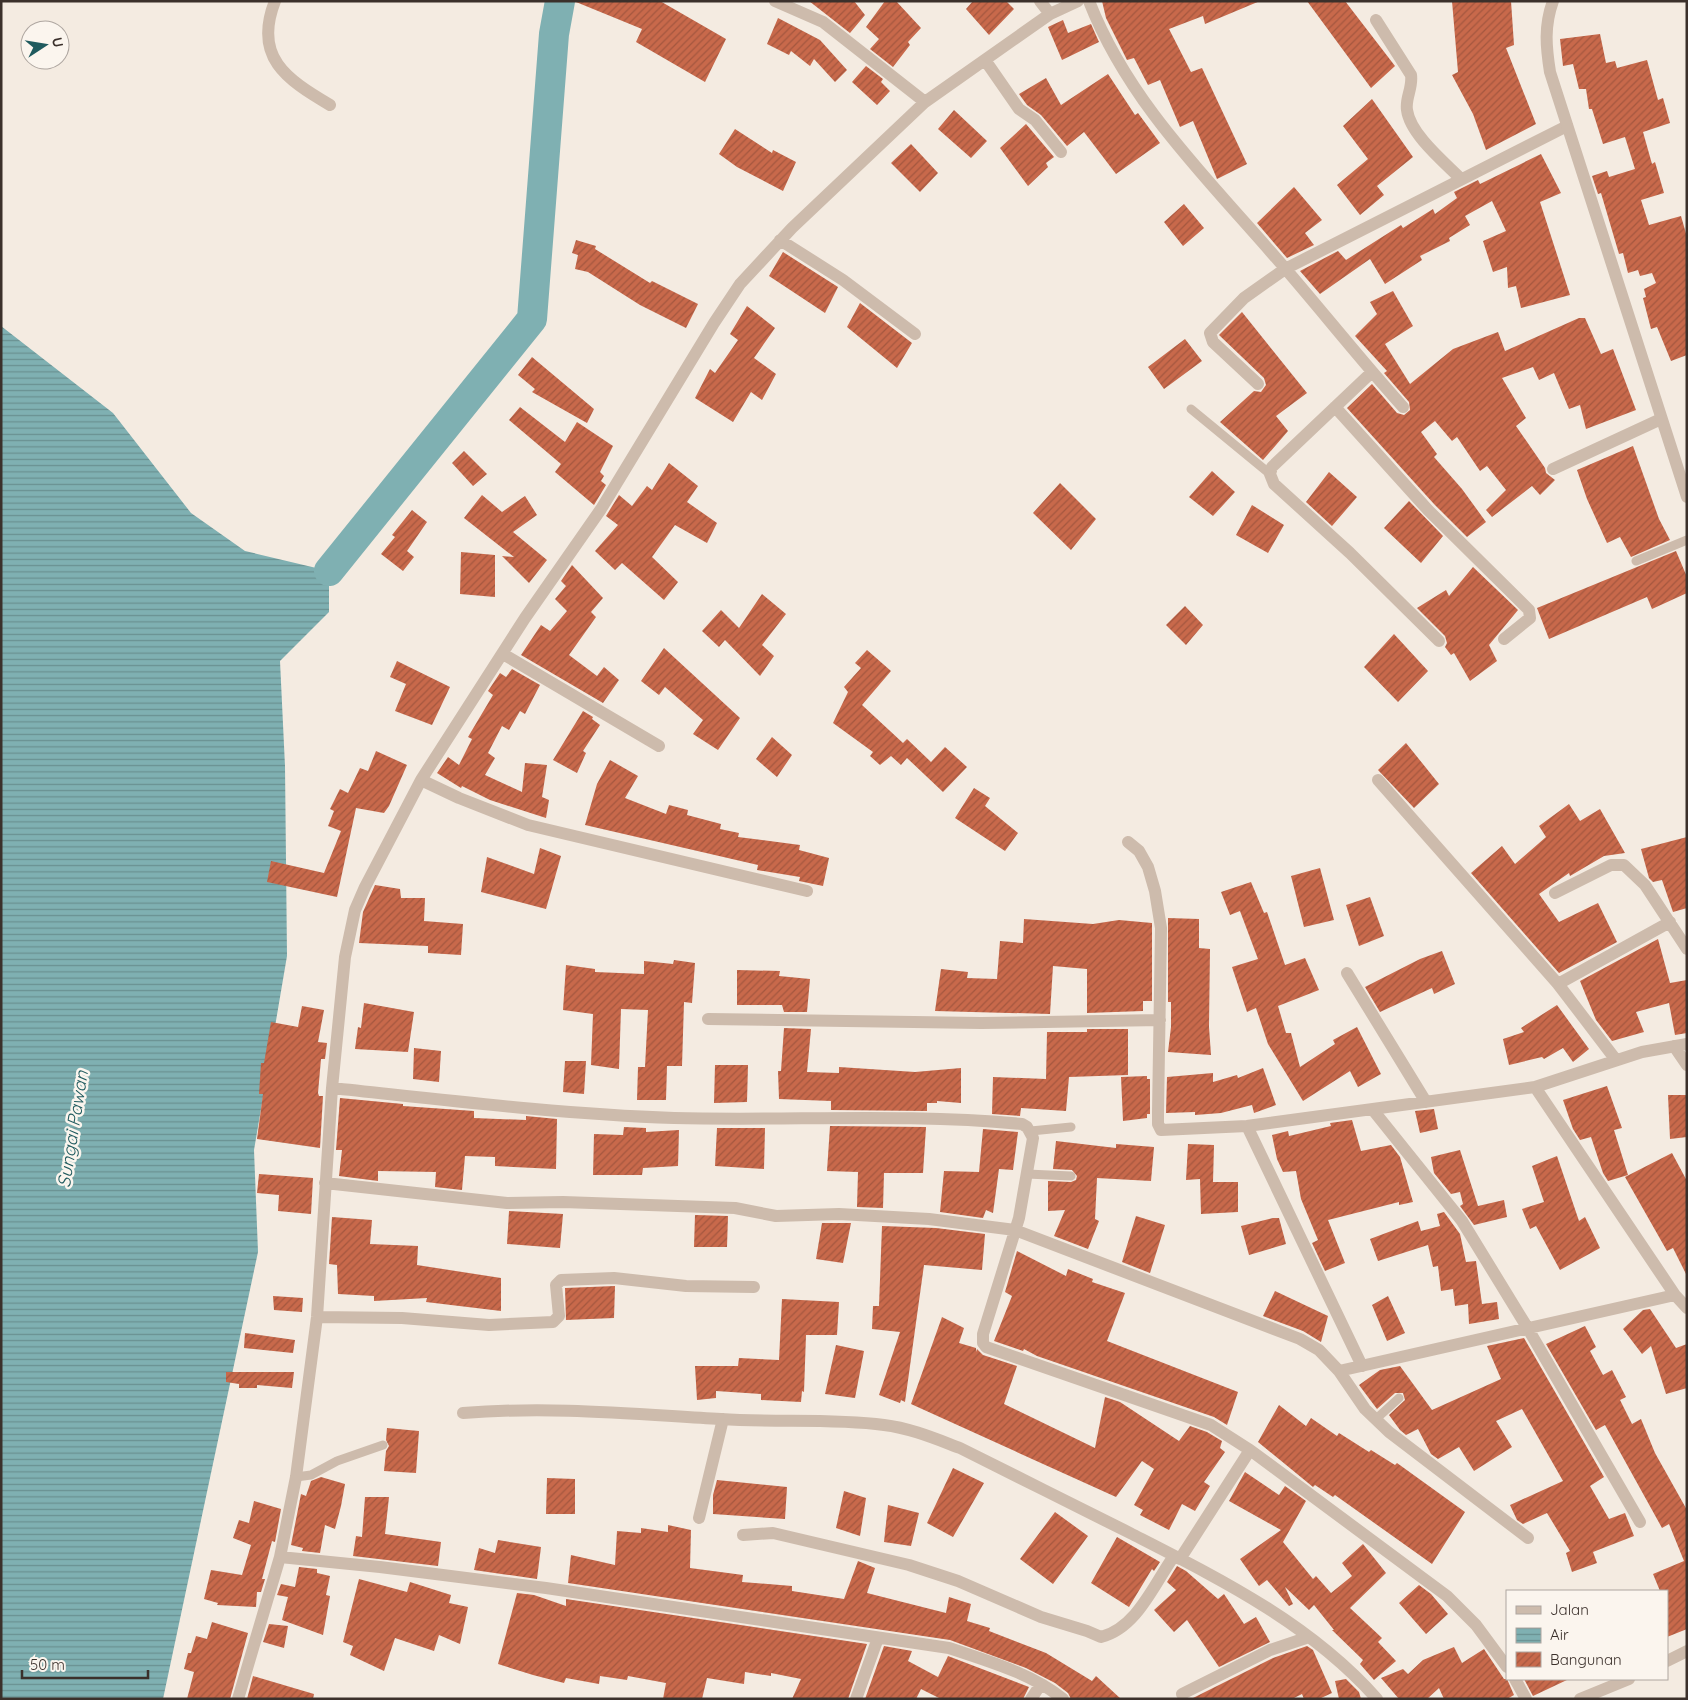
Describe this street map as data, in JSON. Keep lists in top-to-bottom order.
{
  "water": ["Sungai Pawan"],
  "legend": ["Jalan", "Air", "Bangunan"],
  "scale_bar": "50 m",
  "north": "right"
}
